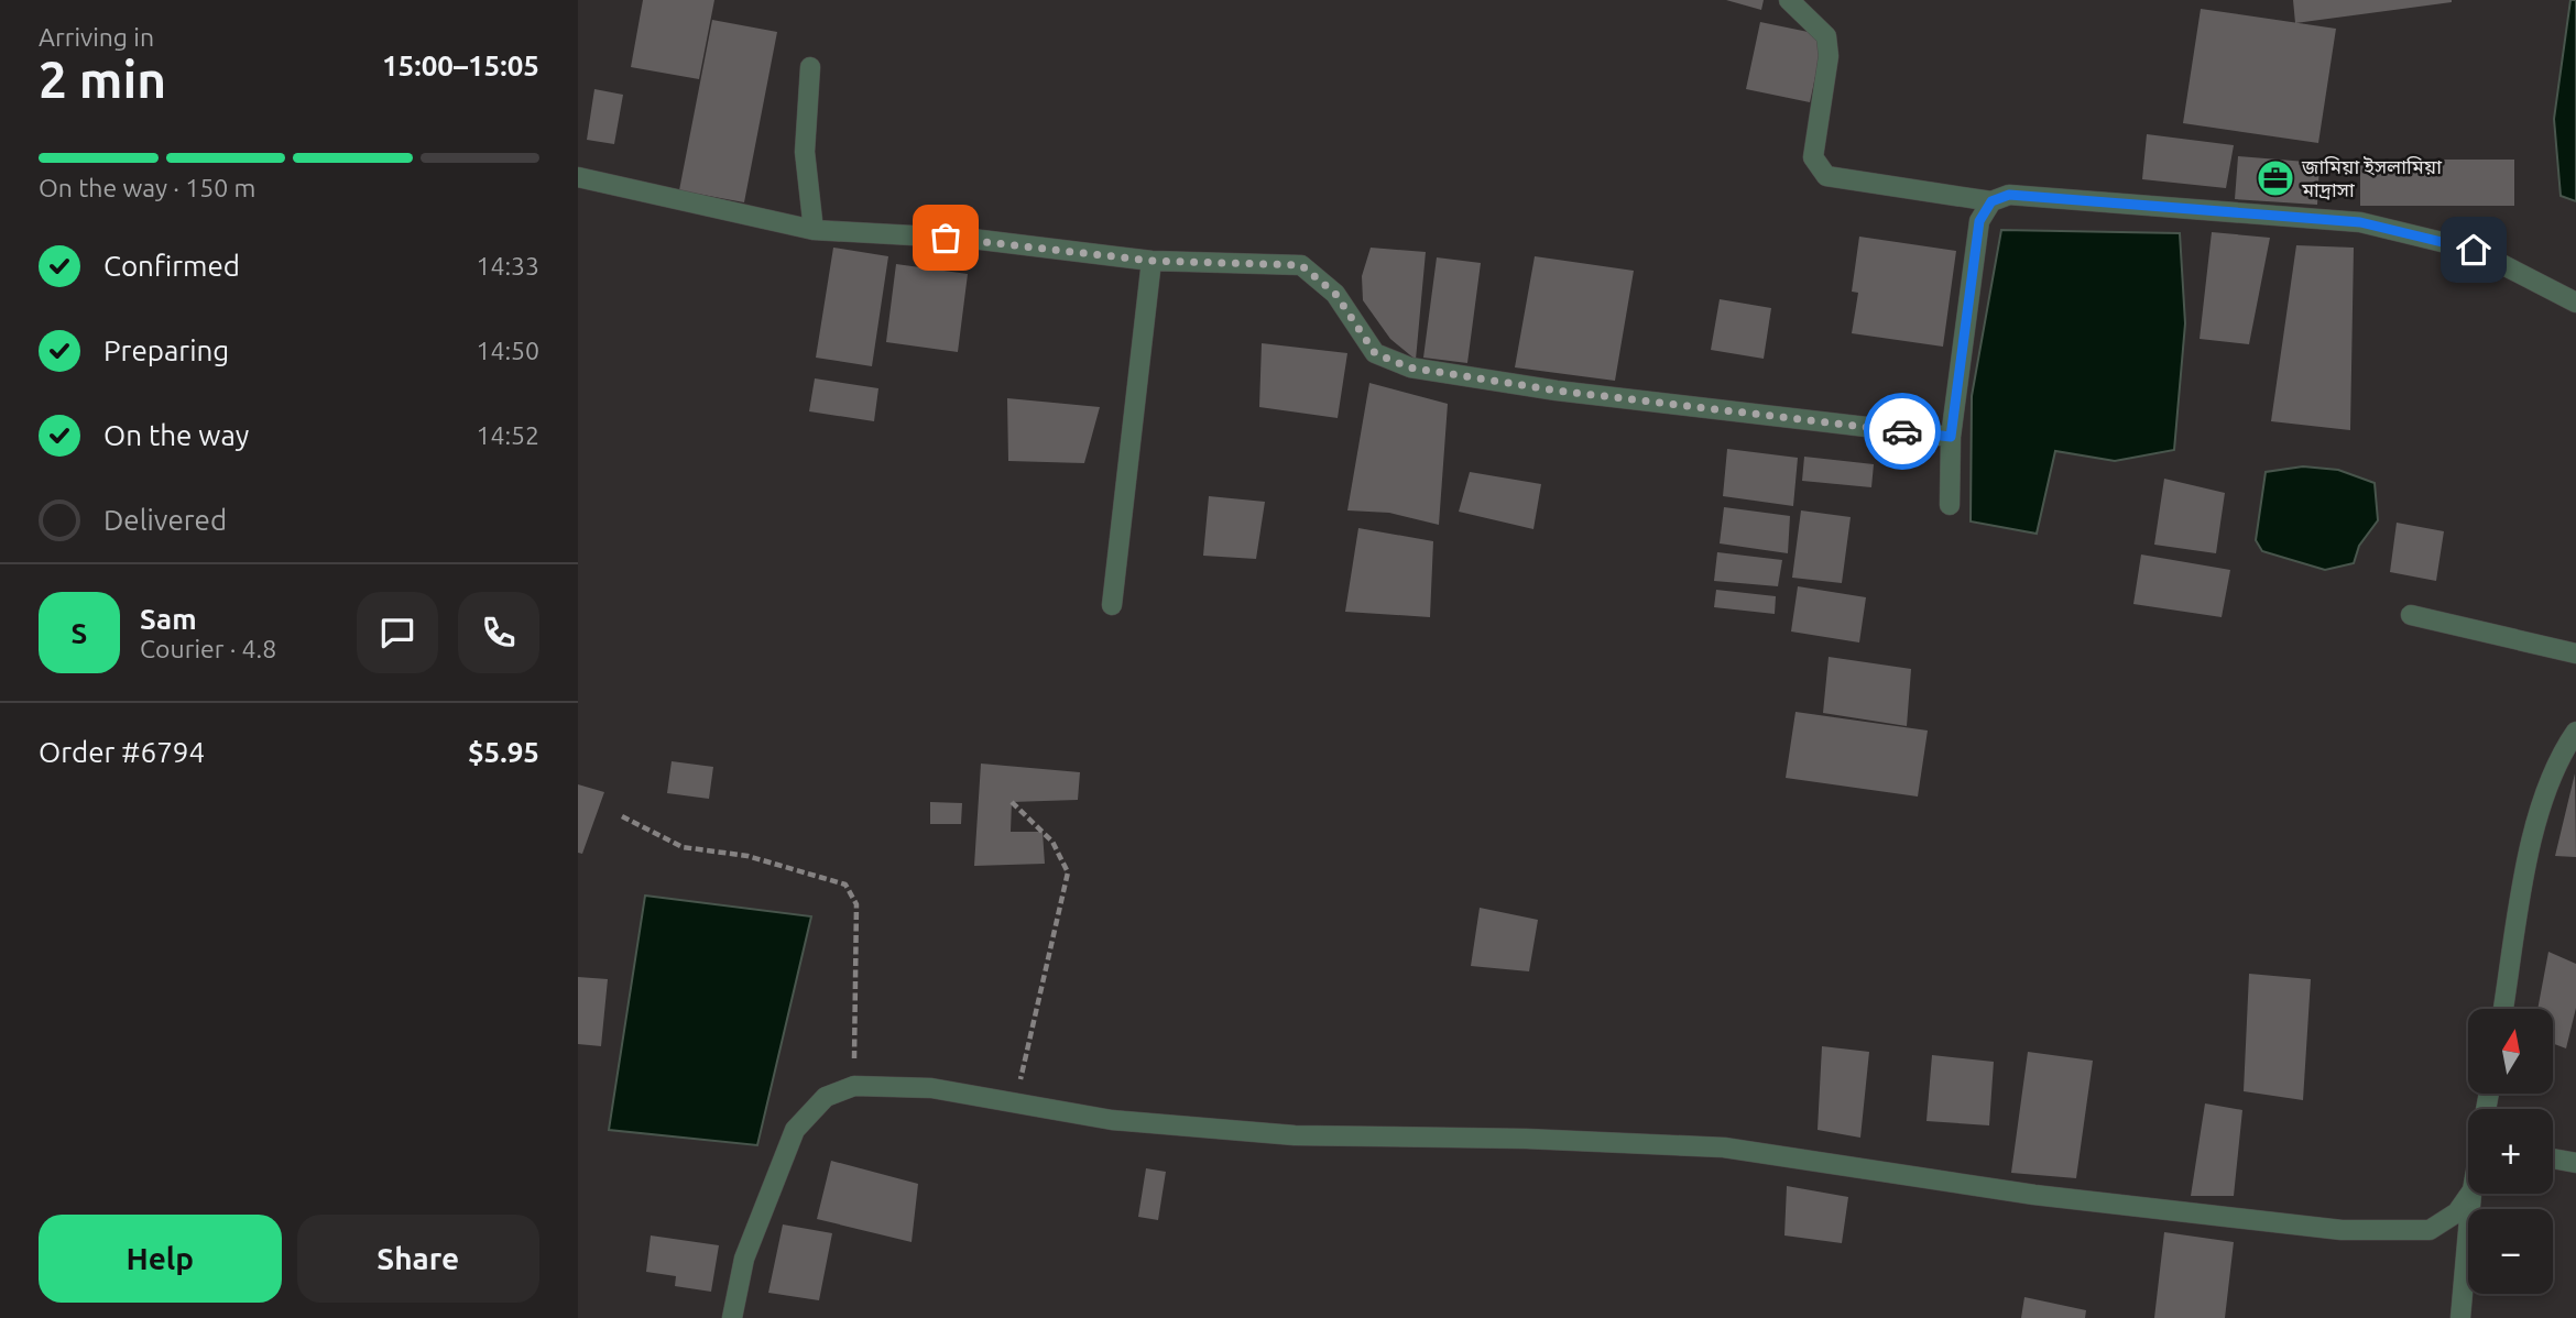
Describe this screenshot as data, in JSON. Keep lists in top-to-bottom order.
{
  "places": {
    "office": ["জামিয়া ইসলামিয়া মাদ্রাসা"]
  },
  "north": "top",
  "page": {
    "heading": ["2 min", "Arriving in", "15:00–15:05"],
    "panel": [
      "Sam",
      "Courier · 4.8",
      "Order #6794",
      "$5.95"
    ],
    "bar": "On the way · 150 m",
    "list": [
      ["Confirmed", "14:33"],
      ["Preparing", "14:50"],
      ["On the way", "14:52"],
      "Delivered"
    ],
    "round": "S",
    "map_buttons": ["+", "−"],
    "buttons": ["Help", "Share"]
  }
}
